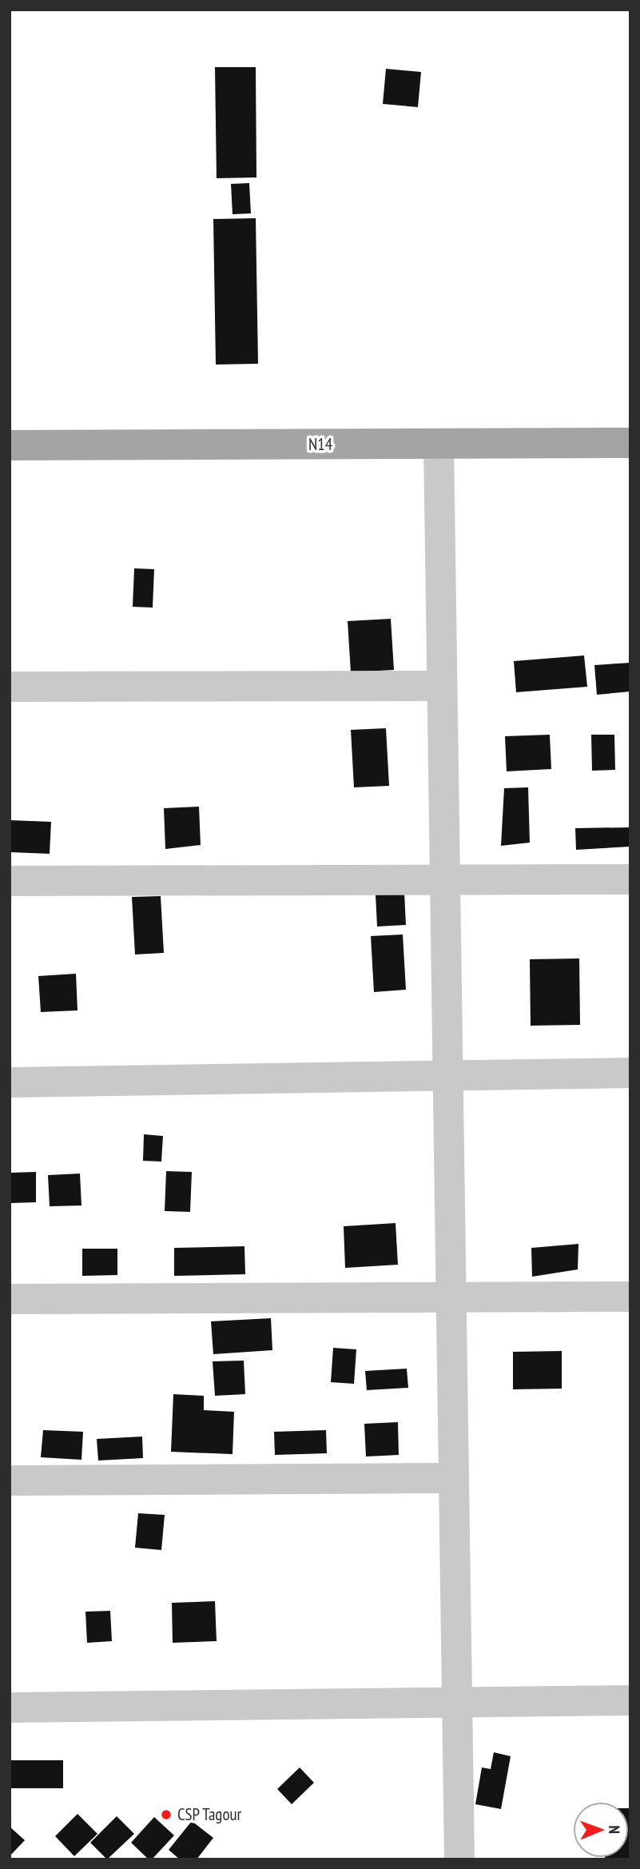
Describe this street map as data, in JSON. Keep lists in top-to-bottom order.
{
  "streets": {
    "main road": ["N14"]
  },
  "places": ["CSP Tagour"],
  "north": "right"
}
